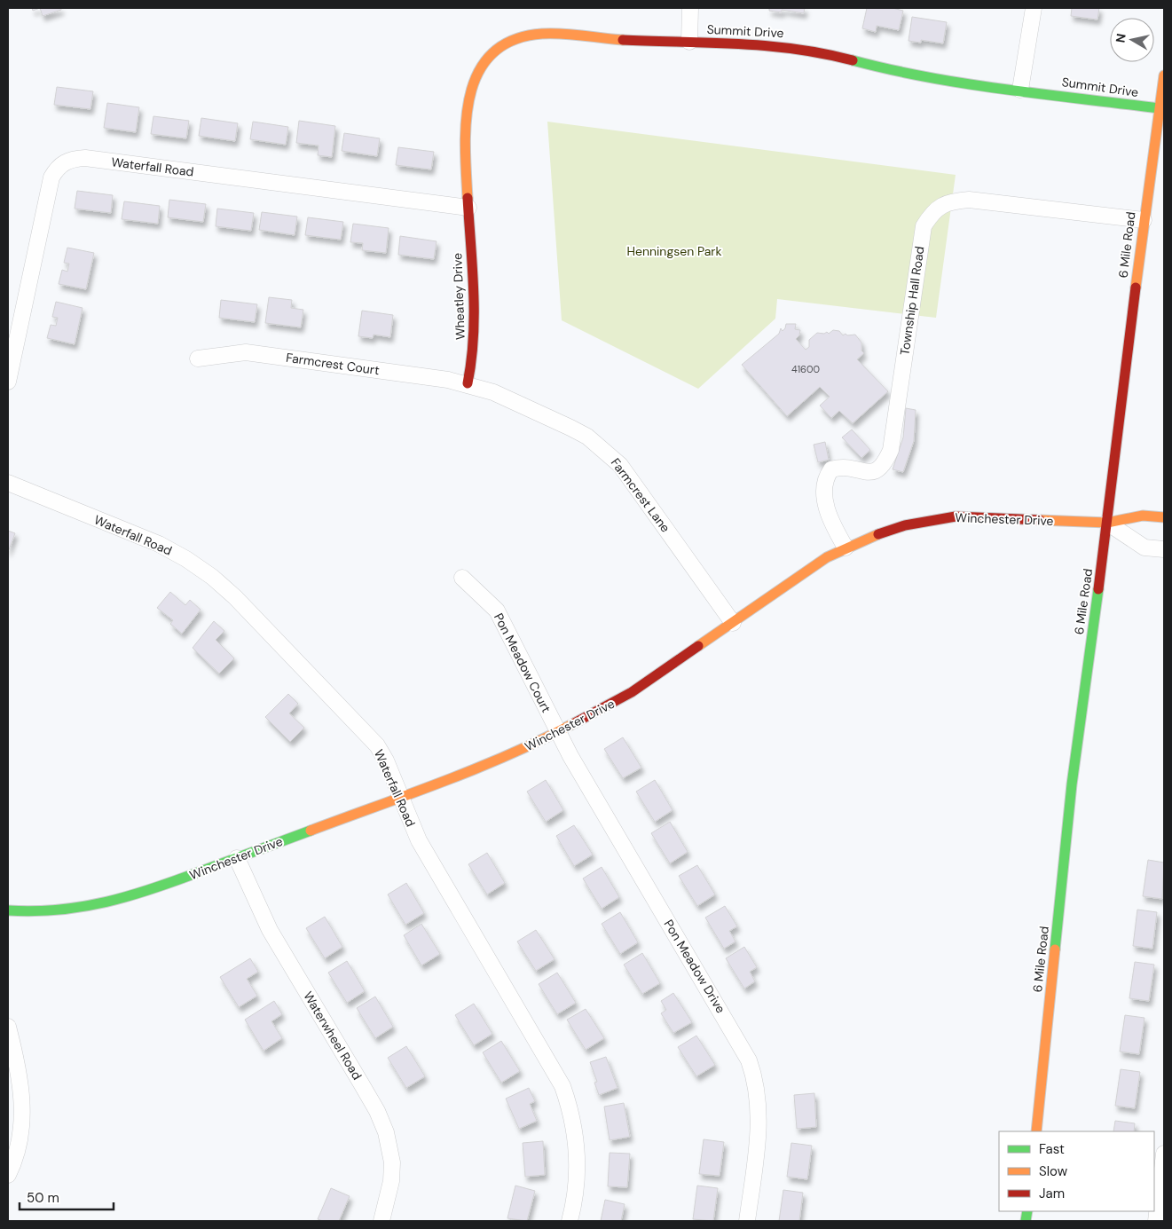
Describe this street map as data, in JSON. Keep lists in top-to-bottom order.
{
  "streets": {
    "street": [
      "Summit Drive",
      "Waterfall Road",
      "6 Mile Road",
      "Wheatley Drive",
      "Township Hall Road",
      "Farmcrest Court",
      "Farmcrest Lane",
      "Winchester Drive",
      "Pon Meadow Court",
      "Pon Meadow Drive",
      "Waterwheel Road"
    ]
  },
  "crossings": [
    ["Summit Drive", "Waterfall Road"],
    ["Summit Drive", "6 Mile Road"],
    ["Summit Drive", "Wheatley Drive"],
    ["Waterfall Road", "Wheatley Drive"],
    ["Waterfall Road", "Winchester Drive"],
    ["6 Mile Road", "Township Hall Road"],
    ["6 Mile Road", "Winchester Drive"],
    ["Wheatley Drive", "Farmcrest Court"],
    ["Wheatley Drive", "Farmcrest Lane"],
    ["Township Hall Road", "Winchester Drive"],
    ["Farmcrest Court", "Farmcrest Lane"],
    ["Farmcrest Lane", "Winchester Drive"],
    ["Winchester Drive", "Pon Meadow Court"],
    ["Winchester Drive", "Pon Meadow Drive"],
    ["Winchester Drive", "Waterwheel Road"],
    ["Pon Meadow Court", "Pon Meadow Drive"]
  ],
  "parks": ["Henningsen Park"],
  "house_numbers": ["41600"],
  "legend": ["Fast", "Slow", "Jam"],
  "scale_bar": "50 m",
  "north": "left"
}
